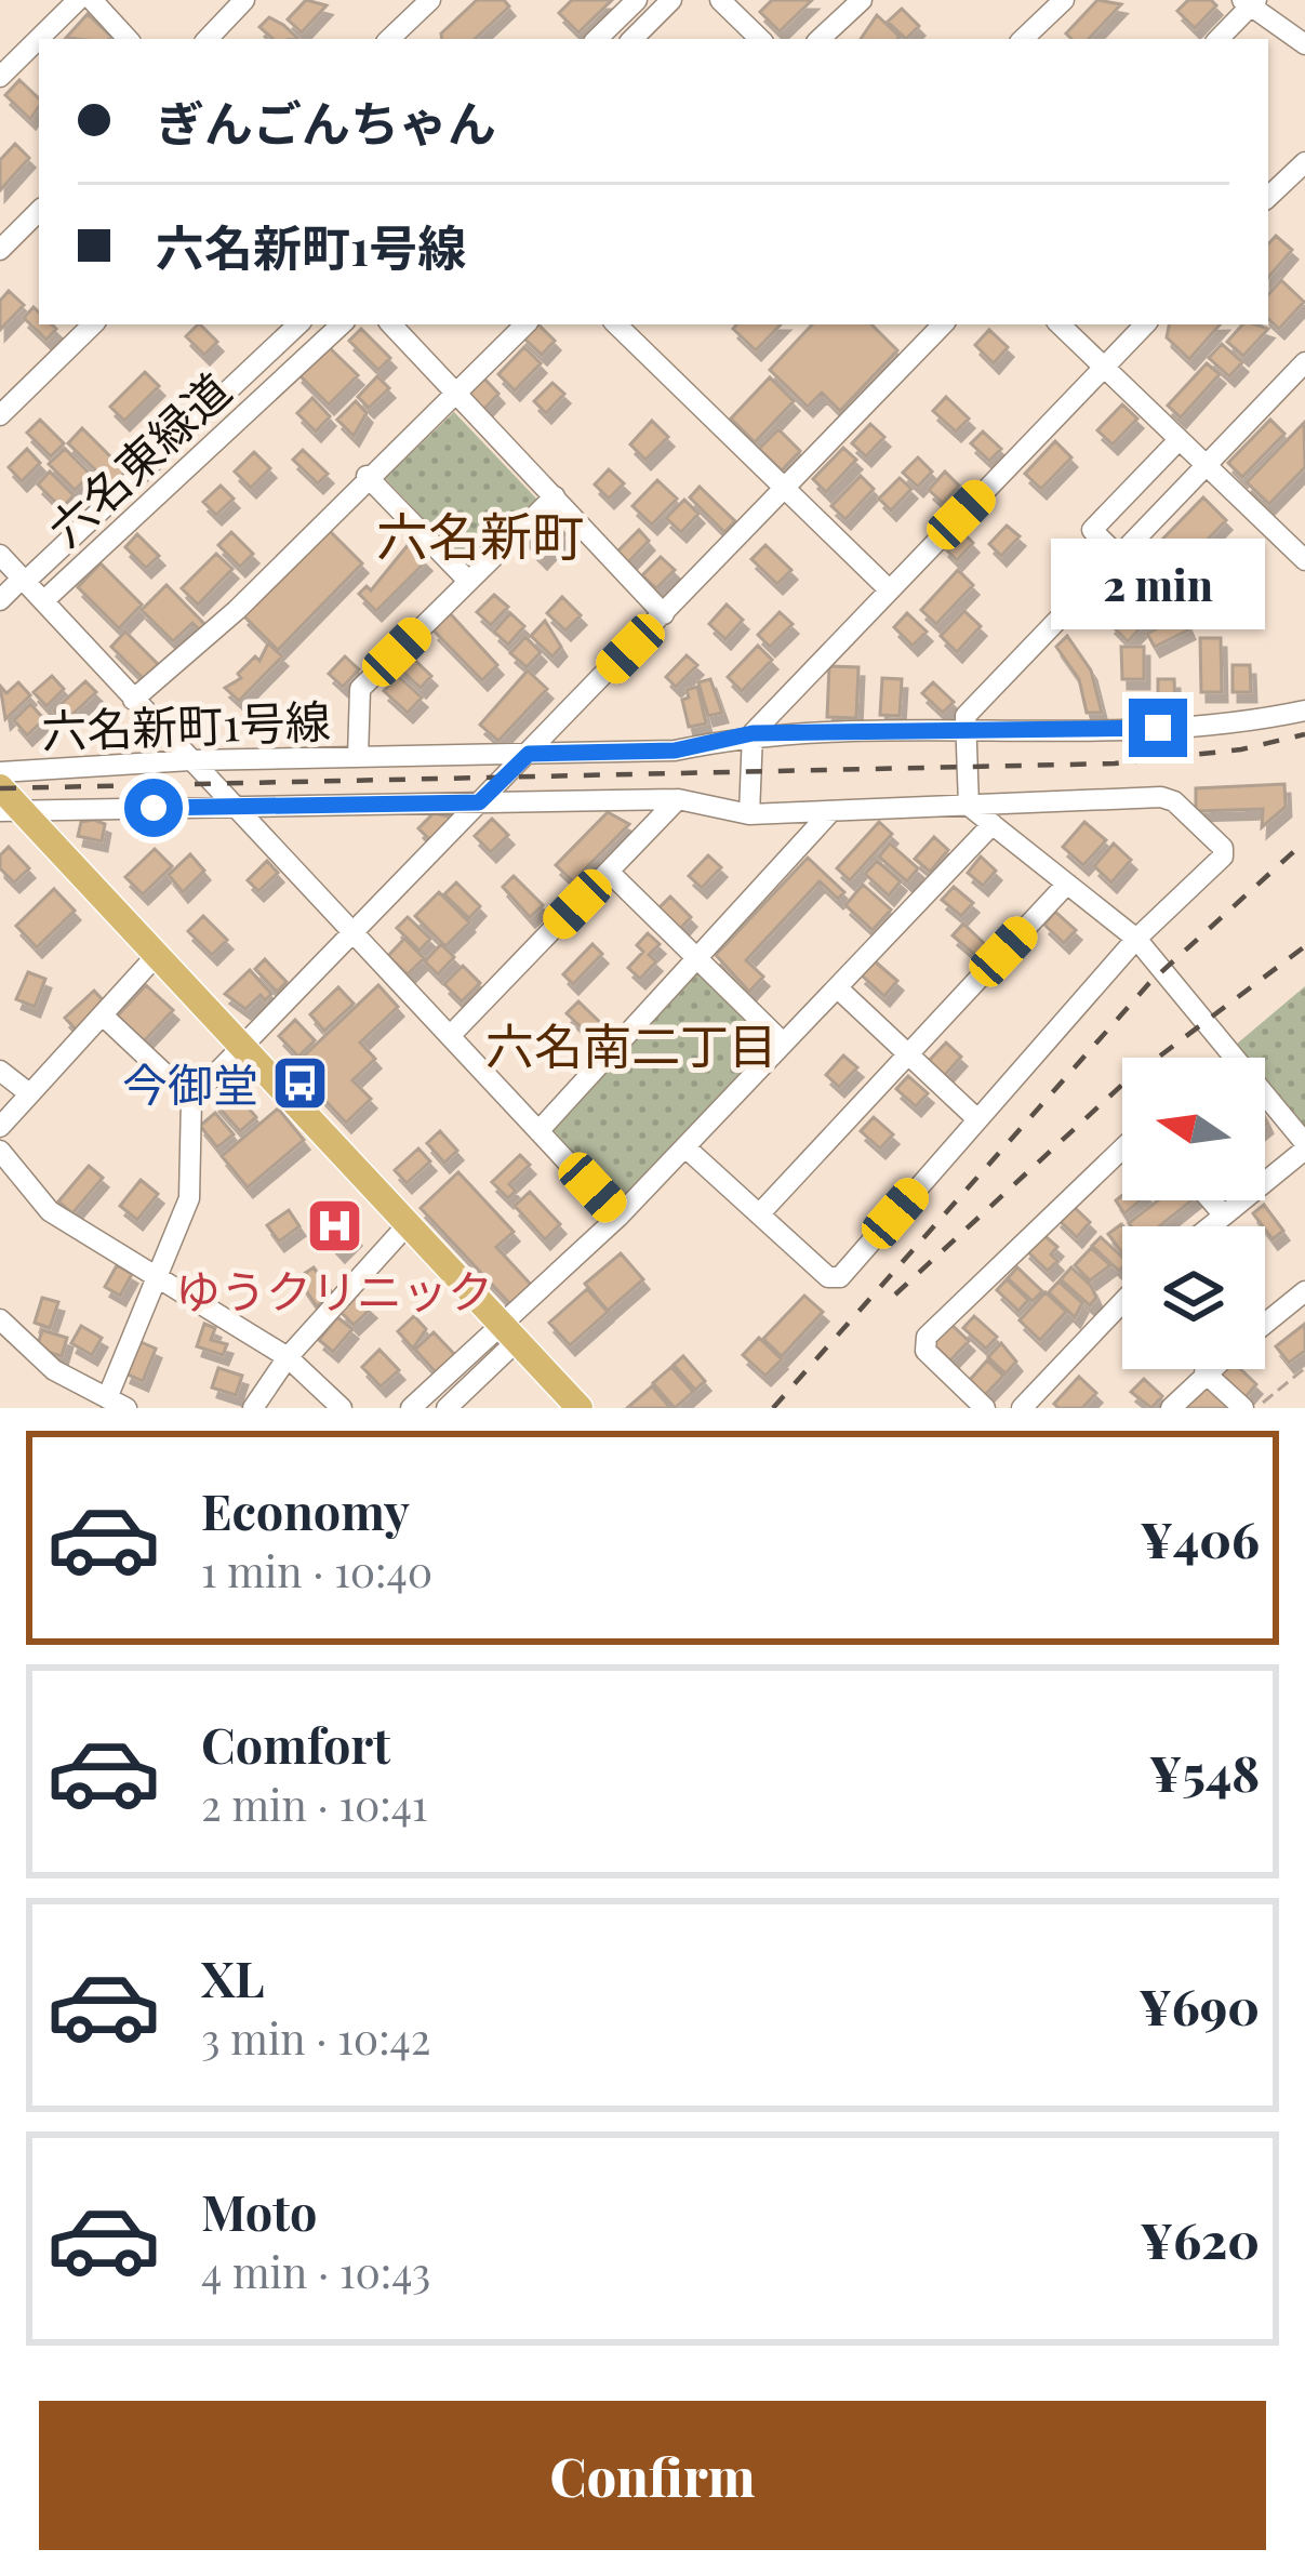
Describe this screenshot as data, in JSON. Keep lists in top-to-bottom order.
{
  "streets": {
    "street": ["六名東緑道", "六名新町1号線"]
  },
  "districts": ["六名新町", "六名南二丁目"],
  "places": {
    "bus stop": ["今御堂"],
    "hospital": ["ゆうクリニック"]
  },
  "north": "left",
  "page": {
    "banner": ["ぎんごんちゃん", "六名新町1号線"],
    "bubble": "2 min",
    "list": [
      {
        "name": "Economy",
        "note": "1 min · 10:40",
        "value": "¥406"
      },
      {
        "name": "Comfort",
        "note": "2 min · 10:41",
        "value": "¥548"
      },
      {
        "name": "XL",
        "note": "3 min · 10:42",
        "value": "¥690"
      },
      {
        "name": "Moto",
        "note": "4 min · 10:43",
        "value": "¥620"
      }
    ],
    "buttons": "Confirm"
  }
}
